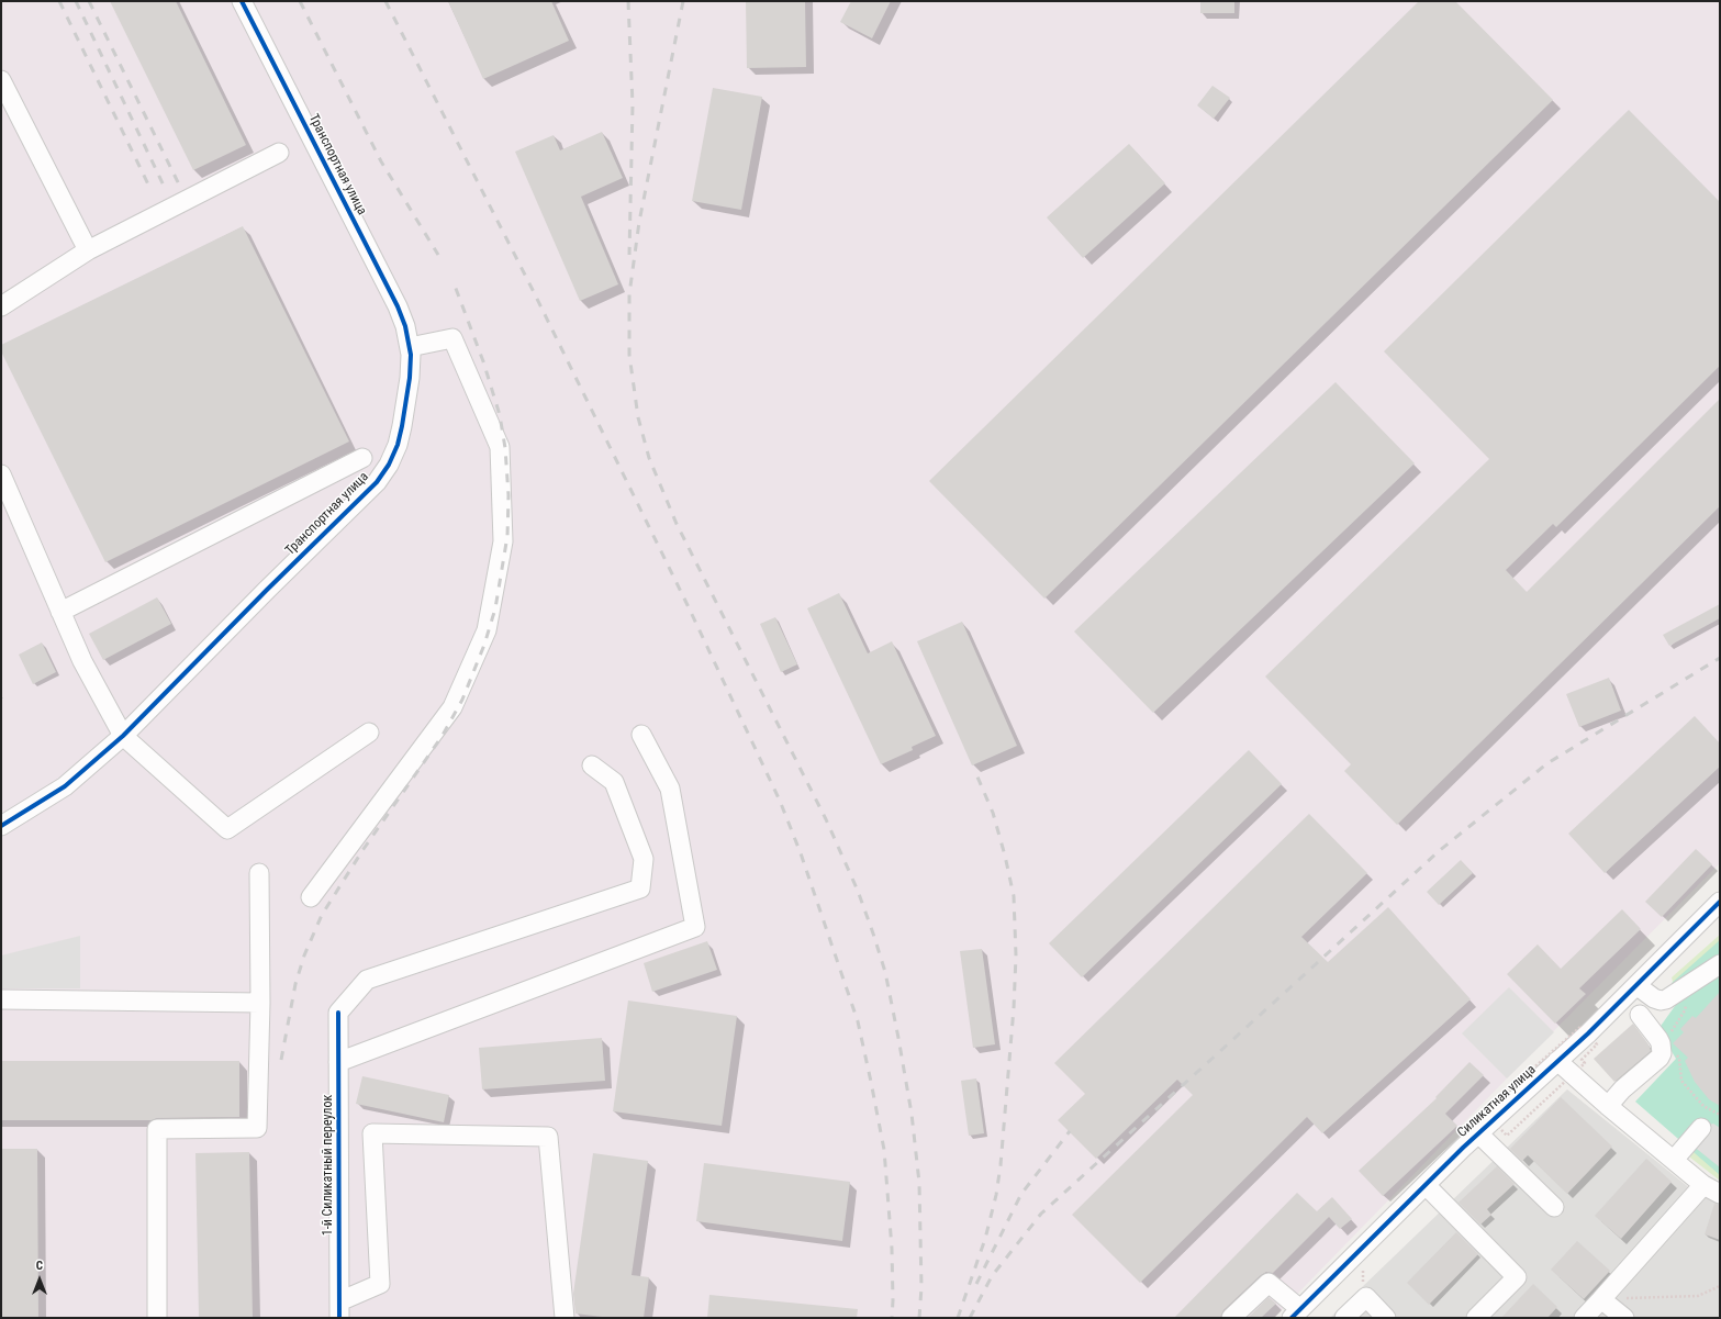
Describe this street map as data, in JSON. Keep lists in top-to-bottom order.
{
  "streets": {
    "street": ["Транспортная улица", "Силикатная улица", "1-й Силикатный переулок"]
  },
  "north": "top"
}
